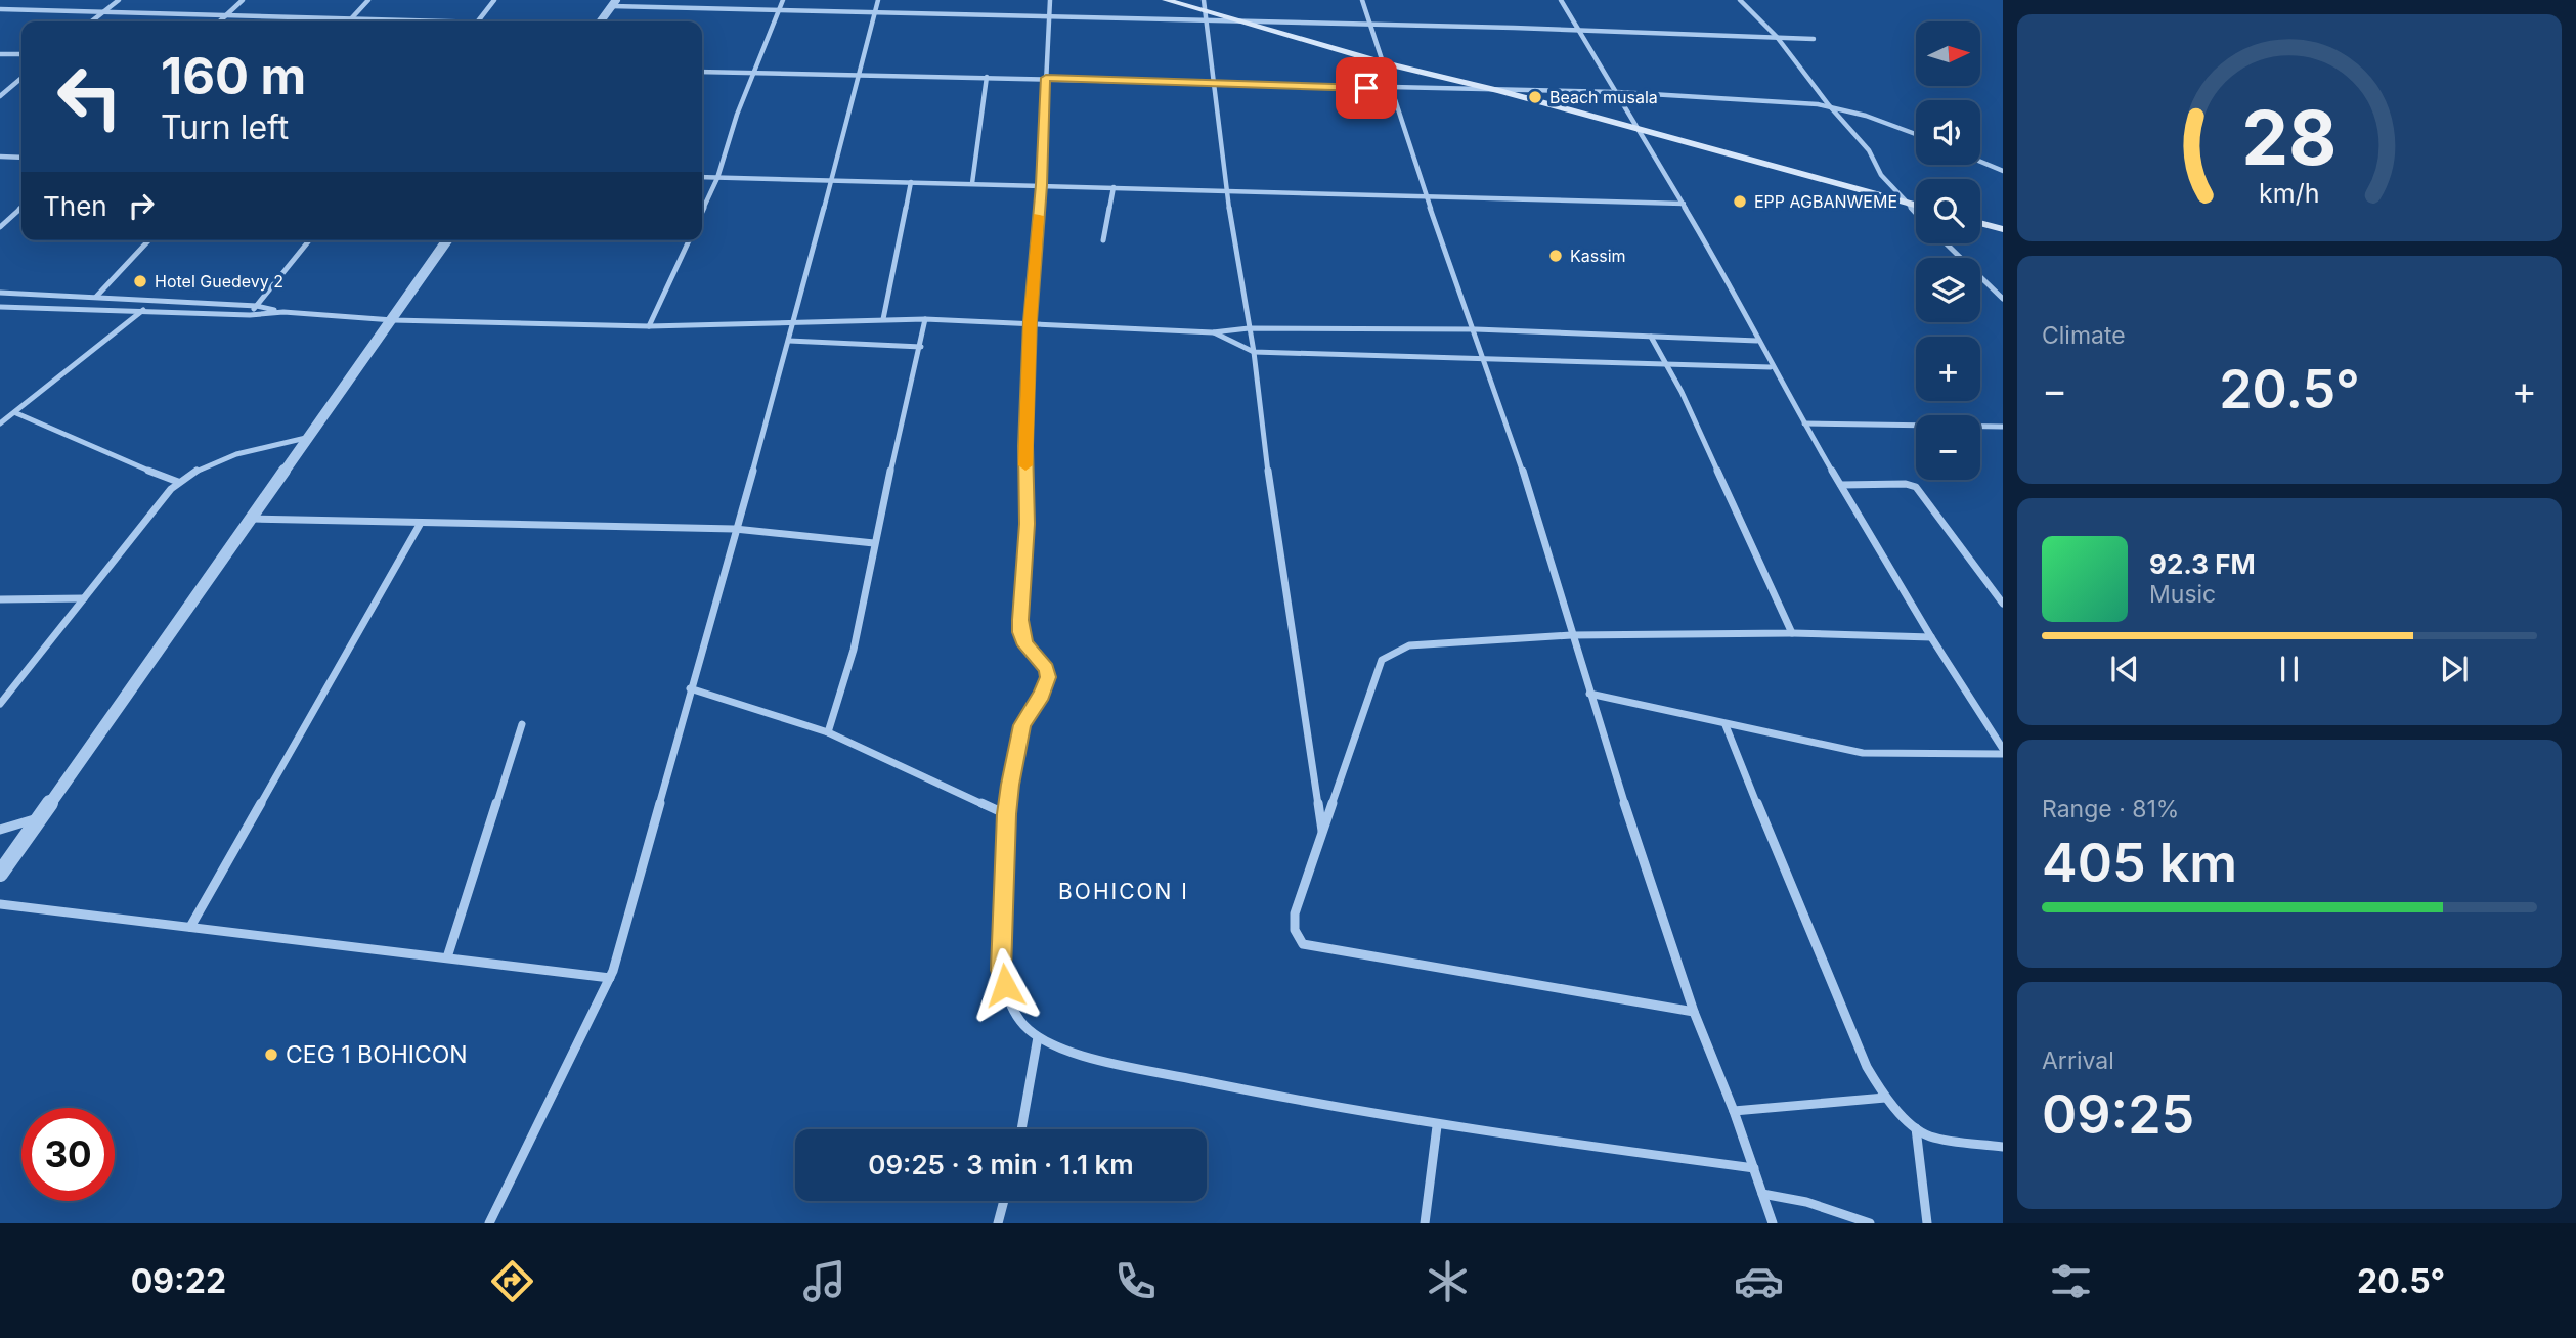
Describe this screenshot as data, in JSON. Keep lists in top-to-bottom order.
{
  "districts": ["BOHICON I"],
  "places": [
    "Beach musala",
    "EPP AGBANWEME",
    "Kassim",
    "Hotel Guedevy 2",
    "CEG 1 BOHICON"
  ],
  "north": "right",
  "page": {
    "map_buttons": ["+", "−"],
    "turn": ["160 m", "Turn left"],
    "then": "Then",
    "tile": [
      "Climate",
      ["Range · 81%", "405 km"],
      ["Arrival", "09:25"]
    ],
    "heat": ["−", "20.5°", "+"],
    "song": ["92.3 FM", "Music"],
    "limit": "30",
    "trip": "09:25 · 3 min · 1.1 km",
    "tabs": ["09:22", "20.5°"],
    "gauge": ["28", "km/h"]
  }
}
